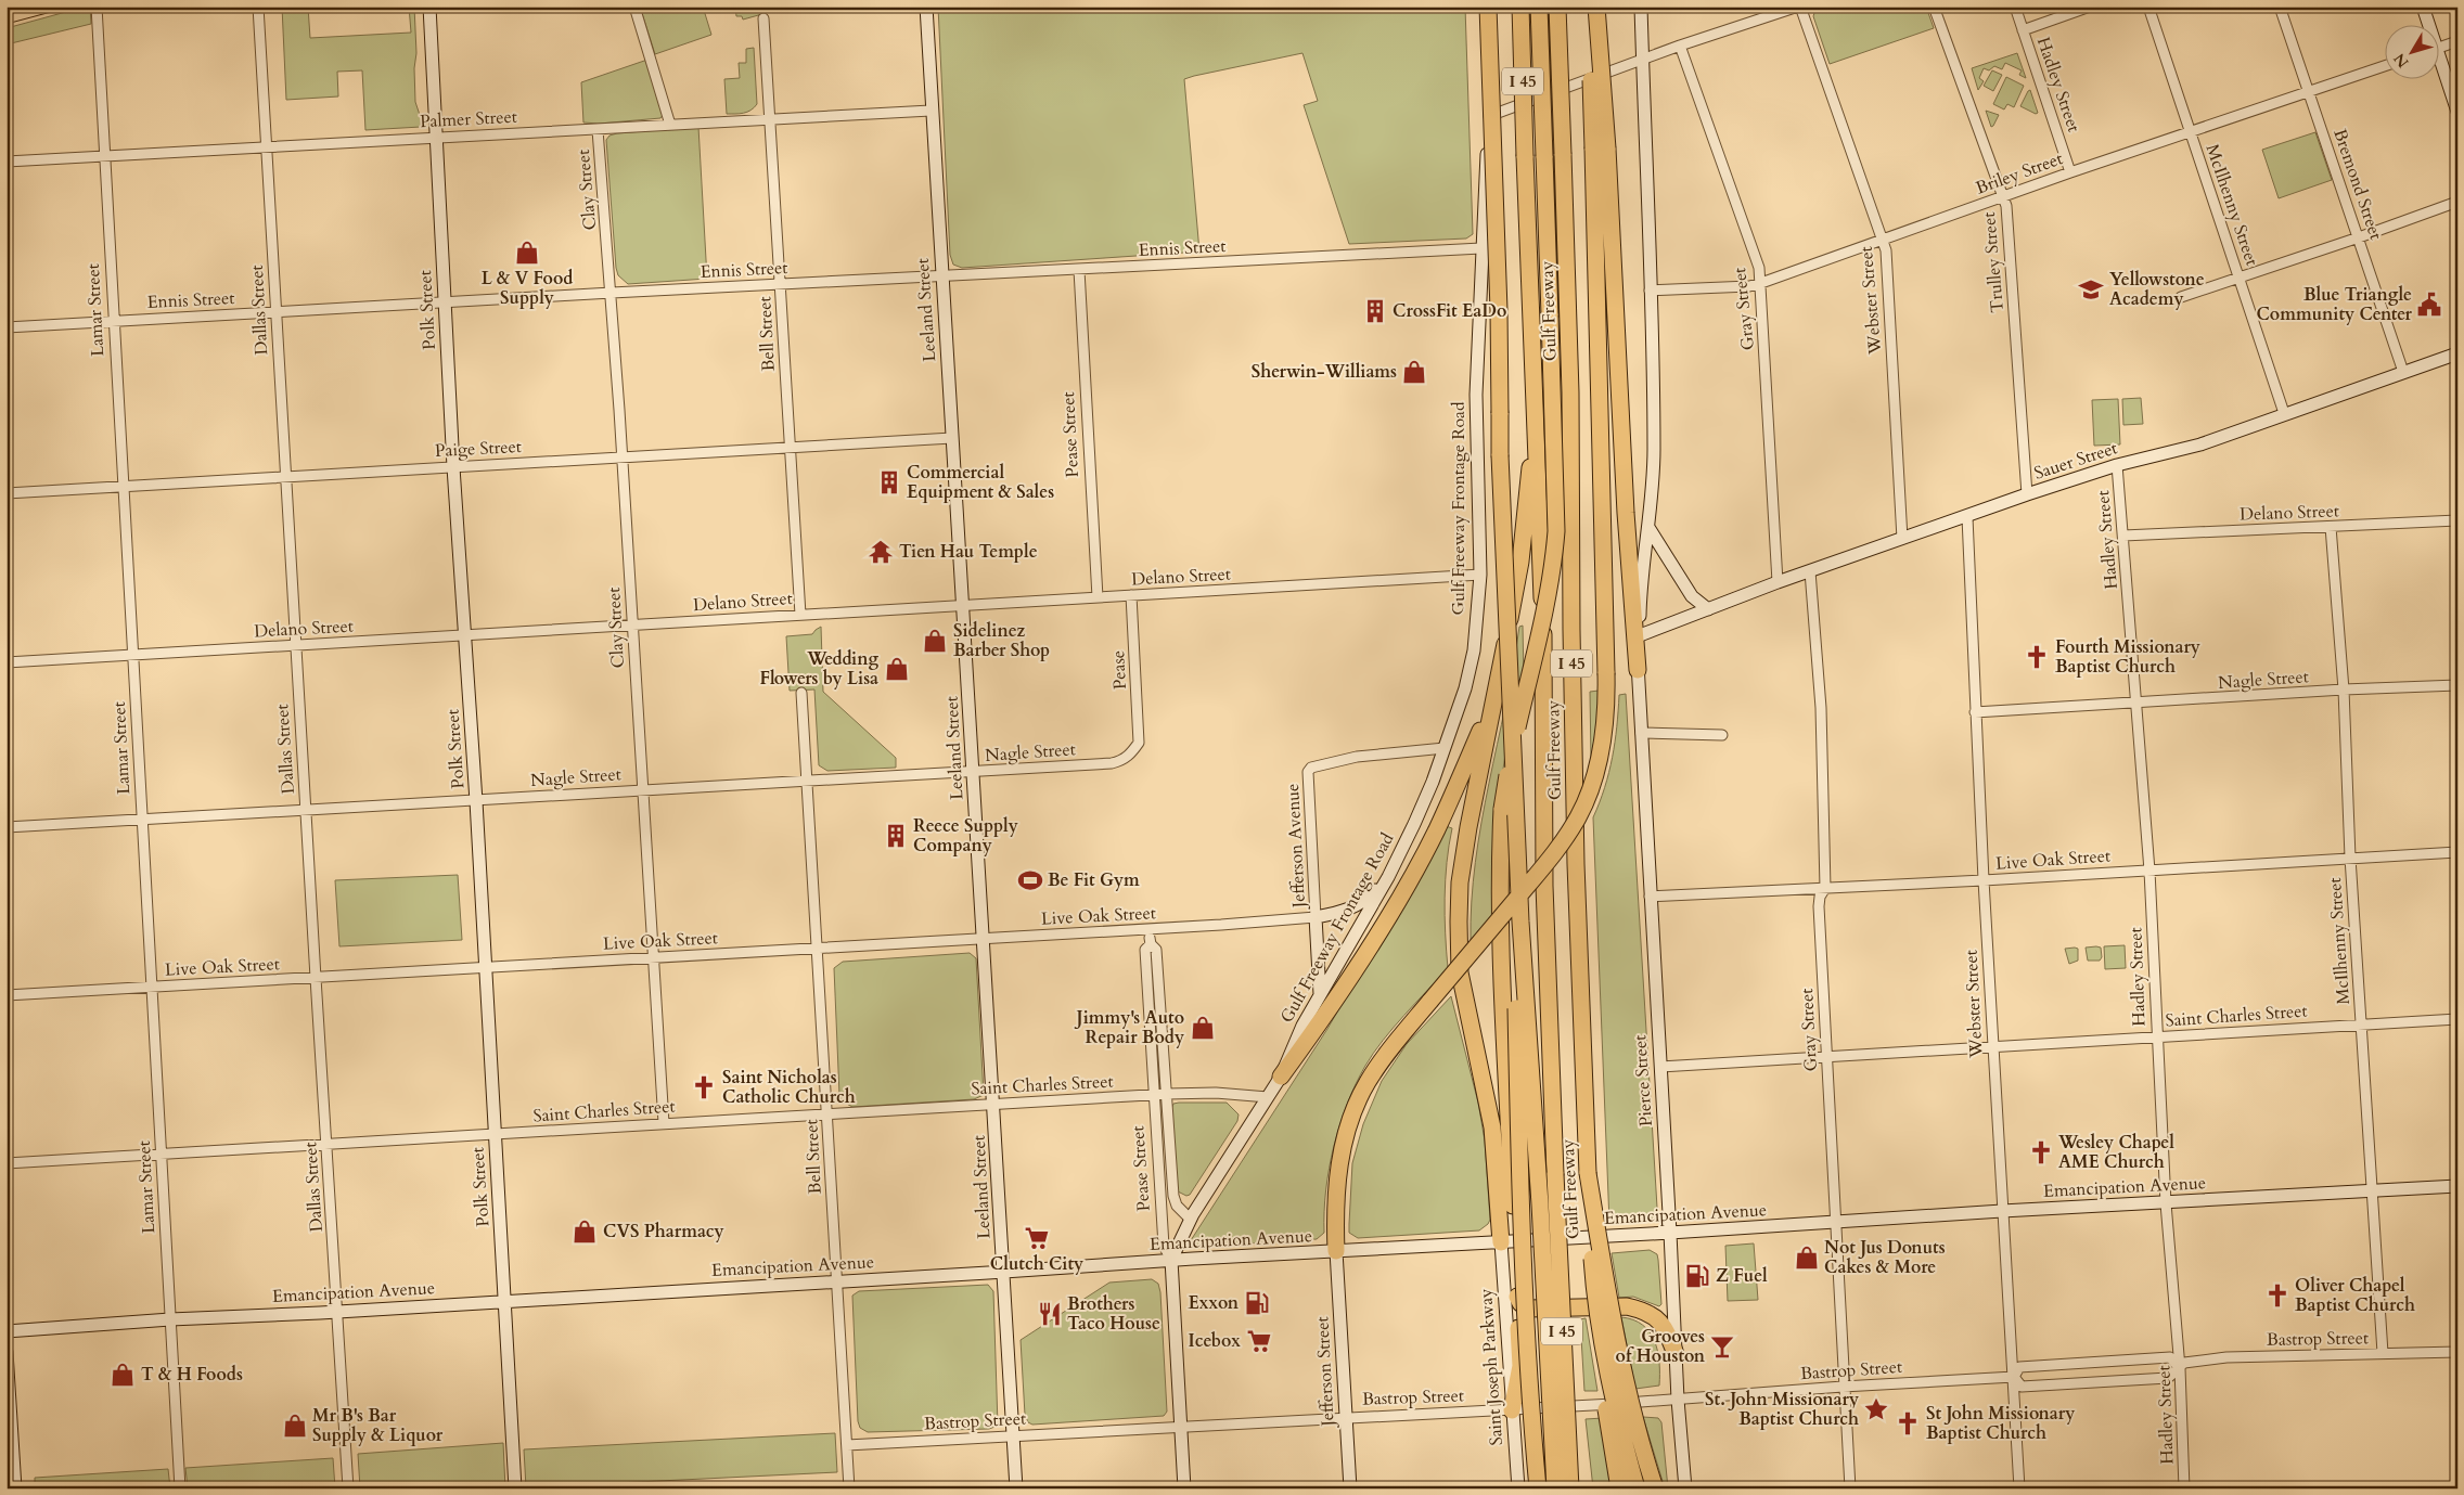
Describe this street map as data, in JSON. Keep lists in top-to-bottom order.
{
  "streets": {
    "highway": ["I 45", "Gulf Freeway"],
    "main road": [
      "Polk Street",
      "Leeland Street",
      "Pease Street",
      "Sauer Street",
      "Gulf Freeway Frontage Road",
      "Pierce Street",
      "Emancipation Avenue",
      "Saint Joseph Parkway",
      "Jefferson Street"
    ],
    "street": [
      "Hadley Street",
      "Palmer Street",
      "Briley Street",
      "Bremond Street",
      "Clay Street",
      "McIlhenny Street",
      "Ennis Street",
      "Trulley Street",
      "Webster Street",
      "Gray Street",
      "Lamar Street",
      "Dallas Street",
      "Bell Street",
      "Paige Street",
      "Delano Street",
      "Pease",
      "Nagle Street",
      "Jefferson Avenue",
      "Live Oak Street",
      "Saint Charles Street",
      "Bastrop Street"
    ]
  },
  "crossings": [
    ["Hadley Street", "Briley Street"],
    ["Hadley Street", "Sauer Street"],
    ["Hadley Street", "Delano Street"],
    ["Hadley Street", "Nagle Street"],
    ["Hadley Street", "Live Oak Street"],
    ["Hadley Street", "Saint Charles Street"],
    ["Hadley Street", "Emancipation Avenue"],
    ["Hadley Street", "Bastrop Street"],
    ["Palmer Street", "Clay Street"],
    ["Palmer Street", "Lamar Street"],
    ["Palmer Street", "Dallas Street"],
    ["Palmer Street", "Polk Street"],
    ["Palmer Street", "Leeland Street"],
    ["Palmer Street", "Bell Street"],
    ["Briley Street", "Bremond Street"],
    ["Briley Street", "McIlhenny Street"],
    ["Briley Street", "Trulley Street"],
    ["Briley Street", "Webster Street"],
    ["Briley Street", "Gray Street"],
    ["Bremond Street", "Sauer Street"],
    ["Clay Street", "Ennis Street"],
    ["Clay Street", "Paige Street"],
    ["Clay Street", "Delano Street"],
    ["Clay Street", "Nagle Street"],
    ["Clay Street", "Live Oak Street"],
    ["Clay Street", "Saint Charles Street"],
    ["McIlhenny Street", "Sauer Street"],
    ["McIlhenny Street", "Delano Street"],
    ["McIlhenny Street", "Nagle Street"],
    ["McIlhenny Street", "Live Oak Street"],
    ["McIlhenny Street", "Saint Charles Street"],
    ["McIlhenny Street", "Emancipation Avenue"],
    ["McIlhenny Street", "Bastrop Street"],
    ["Ennis Street", "Lamar Street"],
    ["Ennis Street", "Dallas Street"],
    ["Ennis Street", "Polk Street"],
    ["Ennis Street", "Leeland Street"],
    ["Ennis Street", "Bell Street"],
    ["Ennis Street", "Pease Street"],
    ["Ennis Street", "Gulf Freeway Frontage Road"],
    ["Trulley Street", "Sauer Street"],
    ["Webster Street", "Sauer Street"],
    ["Webster Street", "Nagle Street"],
    ["Webster Street", "Live Oak Street"],
    ["Webster Street", "Saint Charles Street"],
    ["Webster Street", "Emancipation Avenue"],
    ["Webster Street", "Bastrop Street"],
    ["Gray Street", "Sauer Street"],
    ["Gray Street", "Live Oak Street"],
    ["Gray Street", "Saint Charles Street"],
    ["Gray Street", "Emancipation Avenue"],
    ["Gray Street", "Bastrop Street"],
    ["Lamar Street", "Paige Street"],
    ["Lamar Street", "Delano Street"],
    ["Lamar Street", "Nagle Street"],
    ["Lamar Street", "Live Oak Street"],
    ["Lamar Street", "Saint Charles Street"],
    ["Lamar Street", "Emancipation Avenue"],
    ["Dallas Street", "Paige Street"],
    ["Dallas Street", "Delano Street"],
    ["Dallas Street", "Nagle Street"],
    ["Dallas Street", "Live Oak Street"],
    ["Dallas Street", "Saint Charles Street"],
    ["Dallas Street", "Emancipation Avenue"],
    ["Polk Street", "Paige Street"],
    ["Polk Street", "Delano Street"],
    ["Polk Street", "Nagle Street"],
    ["Polk Street", "Live Oak Street"],
    ["Polk Street", "Saint Charles Street"],
    ["Polk Street", "Emancipation Avenue"],
    ["Leeland Street", "Paige Street"],
    ["Leeland Street", "Delano Street"],
    ["Leeland Street", "Nagle Street"],
    ["Leeland Street", "Live Oak Street"],
    ["Leeland Street", "Saint Charles Street"],
    ["Leeland Street", "Emancipation Avenue"],
    ["Leeland Street", "Bastrop Street"],
    ["Gulf Freeway", "Emancipation Avenue"],
    ["Gulf Freeway", "Saint Joseph Parkway"],
    ["Bell Street", "Paige Street"],
    ["Bell Street", "Delano Street"],
    ["Bell Street", "Nagle Street"],
    ["Bell Street", "Live Oak Street"],
    ["Bell Street", "Saint Charles Street"],
    ["Bell Street", "Emancipation Avenue"],
    ["Bell Street", "Bastrop Street"],
    ["Pease Street", "Gulf Freeway Frontage Road"],
    ["Pease Street", "Delano Street"],
    ["Pease Street", "Live Oak Street"],
    ["Pease Street", "Saint Charles Street"],
    ["Pease Street", "Emancipation Avenue"],
    ["Pease Street", "Bastrop Street"],
    ["Gulf Freeway Frontage Road", "Delano Street"],
    ["Gulf Freeway Frontage Road", "Jefferson Avenue"],
    ["Gulf Freeway Frontage Road", "Saint Charles Street"],
    ["Gulf Freeway Frontage Road", "Emancipation Avenue"],
    ["Delano Street", "Pease"],
    ["Pease", "Nagle Street"],
    ["Jefferson Avenue", "Live Oak Street"],
    ["Live Oak Street", "Pierce Street"],
    ["Saint Charles Street", "Pierce Street"],
    ["Pierce Street", "Emancipation Avenue"],
    ["Pierce Street", "Bastrop Street"],
    ["Emancipation Avenue", "Saint Joseph Parkway"],
    ["Emancipation Avenue", "Jefferson Street"],
    ["Bastrop Street", "Saint Joseph Parkway"],
    ["Bastrop Street", "Jefferson Street"]
  ],
  "places": {
    "shop": [
      "L & V Food Supply",
      "Sherwin-Williams",
      "Sidelinez Barber Shop",
      "Wedding Flowers by Lisa",
      "Jimmy's Auto Repair Body",
      "CVS Pharmacy",
      "Not Jus Donuts Cakes & More",
      "T & H Foods",
      "Mr B's Bar Supply & Liquor"
    ],
    "school or university": ["Yellowstone Academy"],
    "public building": ["Blue Triangle Community Center"],
    "building": ["CrossFit EaDo", "Commercial Equipment & Sales", "Reece Supply Company"],
    "temple": ["Tien Hau Temple"],
    "church": [
      "Fourth Missionary Baptist Church",
      "Saint Nicholas Catholic Church",
      "Wesley Chapel AME Church",
      "Oliver Chapel Baptist Church",
      "St John Missionary Baptist Church"
    ],
    "sports": ["Be Fit Gym"],
    "supermarket": ["Clutch City", "Icebox"],
    "fuel station": ["Z Fuel", "Exxon"],
    "restaurant": ["Brothers Taco House"],
    "bar": ["Grooves of Houston"],
    "place": ["St. John Missionary Baptist Church"]
  },
  "north": "bottom left"
}
